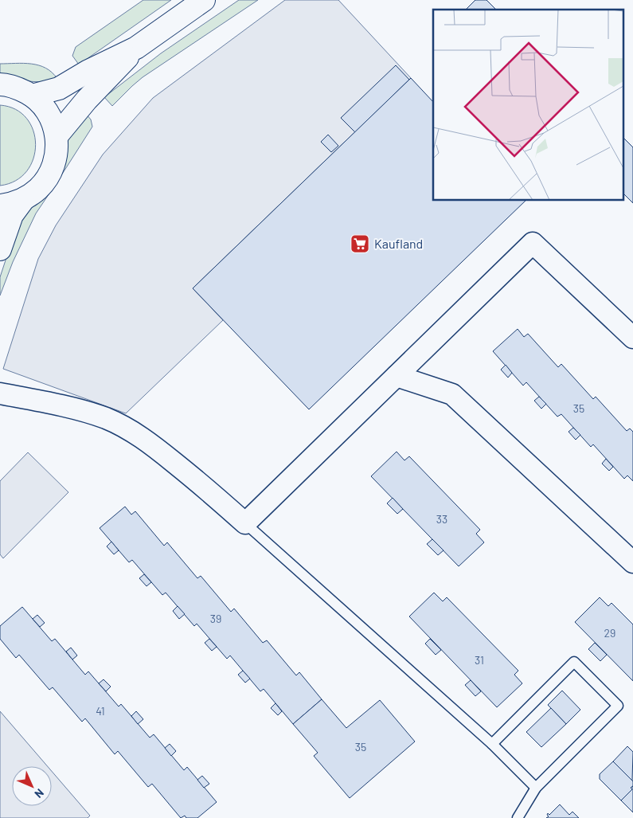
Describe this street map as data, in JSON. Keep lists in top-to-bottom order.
{
  "places": {
    "supermarket": ["Kaufland"]
  },
  "house_numbers": [
    "35",
    "33",
    "39",
    "29",
    "31",
    "41",
    "35"
  ],
  "north": "bottom right"
}
